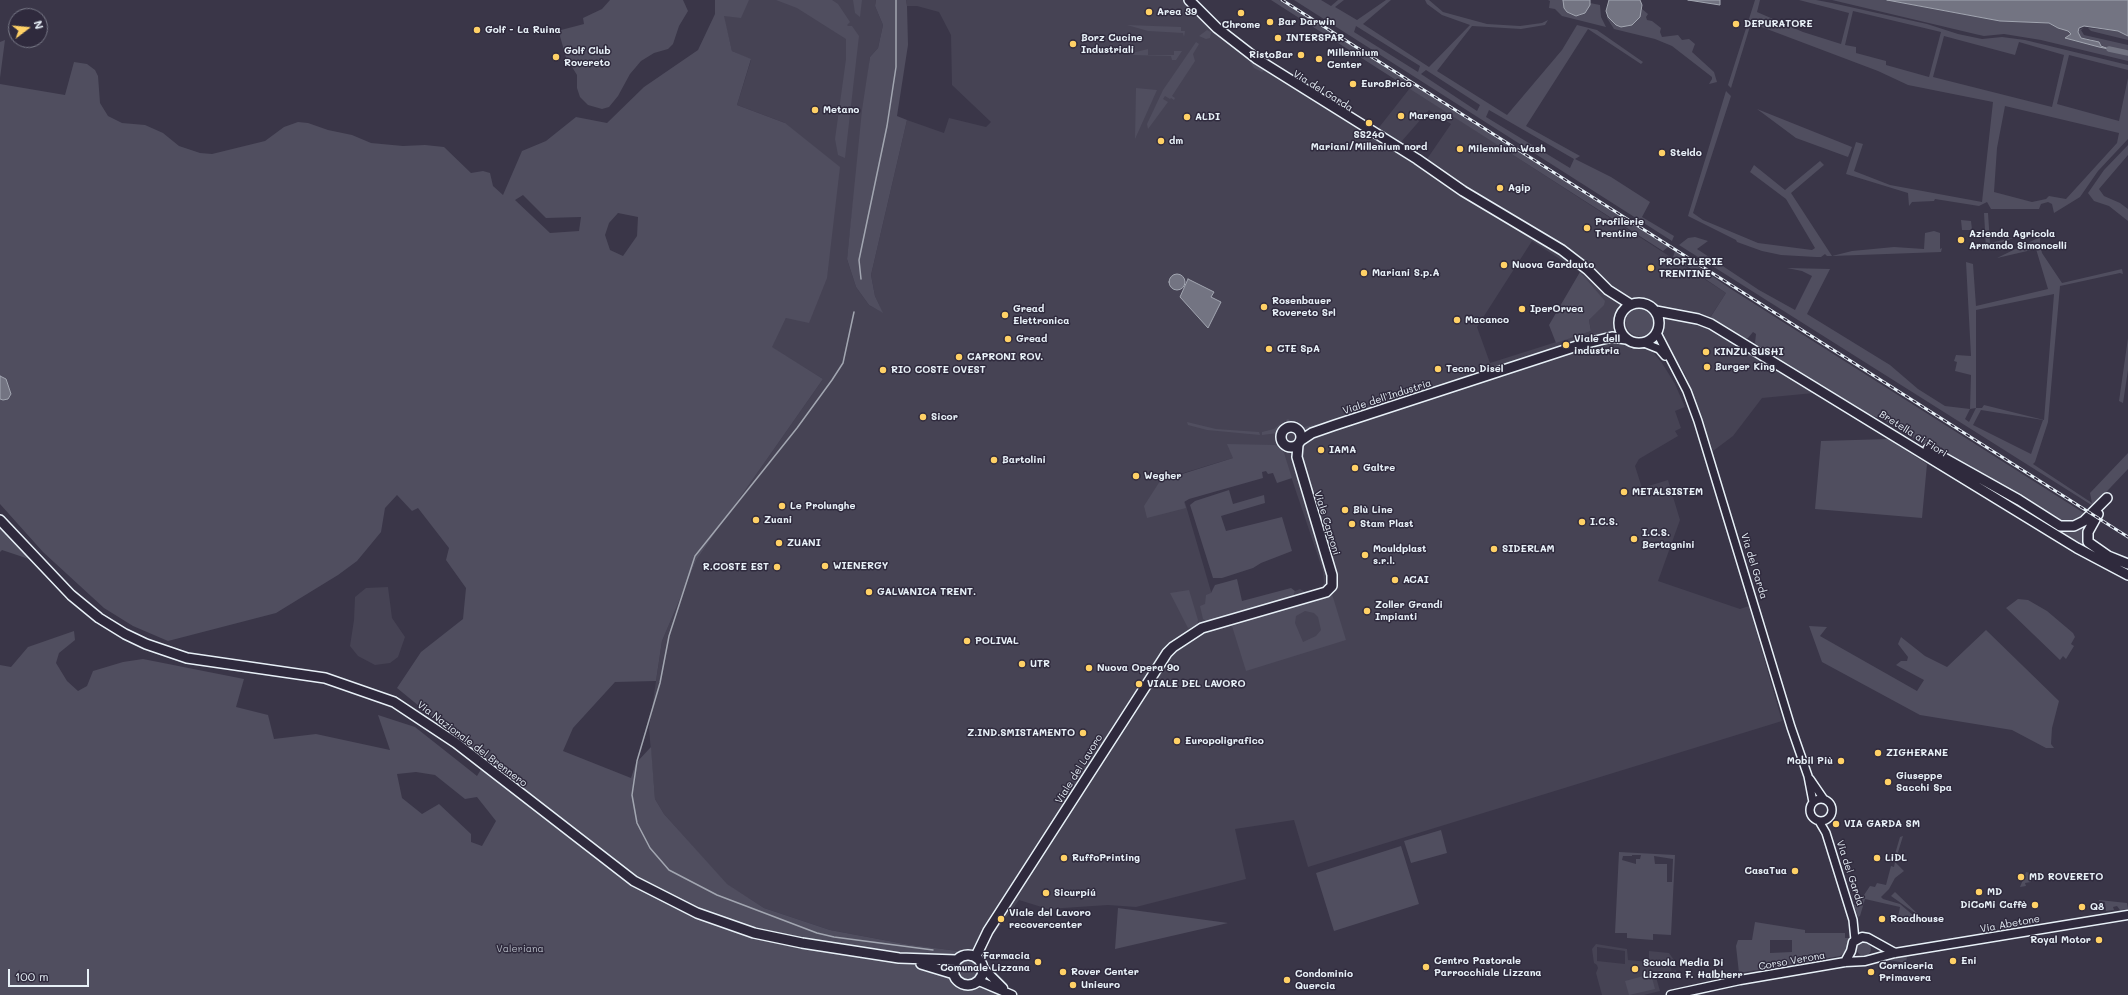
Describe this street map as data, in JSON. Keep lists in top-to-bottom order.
{
  "streets": {
    "main road": [
      "Via del Garda",
      "Viale dell'Industria",
      "Bretella ai Fiori",
      "Viale Caproni",
      "Via Nazionale del Brennero",
      "Viale del Lavoro",
      "Via Abetone",
      "Corso Verona"
    ]
  },
  "crossings": [
    ["Via del Garda", "Viale dell'Industria"],
    ["Via del Garda", "Bretella ai Fiori"],
    ["Via del Garda", "Via Abetone"],
    ["Via del Garda", "Corso Verona"],
    ["Viale dell'Industria", "Bretella ai Fiori"],
    ["Viale dell'Industria", "Viale Caproni"],
    ["Viale Caproni", "Viale del Lavoro"],
    ["Via Nazionale del Brennero", "Viale del Lavoro"],
    ["Via Abetone", "Corso Verona"]
  ],
  "parks": ["Valeriana"],
  "places": [
    "Area 39",
    "Chrome",
    "Bar Darwin",
    "DEPURATORE",
    "Golf - La Ruina",
    "INTERSPAR",
    "Borz Cucine Industriali",
    "RistoBar",
    "Golf Club Rovereto",
    "Millennium Center",
    "EuroBrico",
    "Metano",
    "Marenga",
    "ALDI",
    "SS240 Mariani/Millenium nord",
    "dm",
    "Milennium Wash",
    "Steldo",
    "Agip",
    "Profilerie Trentine",
    "Azienda Agricola Armando Simoncelli",
    "Nuova Gardauto",
    "PROFILERIE TRENTINE",
    "Mariani S.p.A",
    "Rosenbauer Rovereto Srl",
    "IperOrvea",
    "Gread Elettronica",
    "Macanco",
    "Gread",
    "Viale dell industria",
    "CTE SpA",
    "KINZU SUSHI",
    "CAPRONI ROV.",
    "Burger King",
    "Tecno Disel",
    "RIO COSTE OVEST",
    "Sicor",
    "IAMA",
    "Bartolini",
    "Galtre",
    "Wegher",
    "METALSISTEM",
    "Le Prolunghe",
    "Blù Line",
    "Zuani",
    "I.C.S.",
    "Stam Plast",
    "I.C.S. Bertagnini",
    "ZUANI",
    "SIDERLAM",
    "Mouldplast s.r.l.",
    "WIENERGY",
    "R.COSTE EST",
    "ACAI",
    "GALVANICA TRENT.",
    "Zoller Grandi Impianti",
    "POLIVAL",
    "UTR",
    "Nuova Opera 90",
    "VIALE DEL LAVORO",
    "Z.IND.SMISTAMENTO",
    "Europoligrafico",
    "ZIGHERANE",
    "Mobil Più",
    "Giuseppe Sacchi Spa",
    "VIA GARDA SM",
    "RuffoPrinting",
    "LiDL",
    "CasaTua",
    "MD ROVERETO",
    "MD",
    "Sicurpiú",
    "DiCoMi Caffè",
    "Q8",
    "Viale del Lavoro recovercenter",
    "Roadhouse",
    "Royal Motor",
    "Eni",
    "Farmacia Comunale Lizzana",
    "Centro Pastorale Parrocchiale Lizzana",
    "Scuola Media Di Lizzana F. Halbherr",
    "Rover Center",
    "Corniceria Primavera",
    "Condominio Quercia",
    "Unieuro"
  ],
  "scale_bar": "100 m",
  "north": "right"
}
